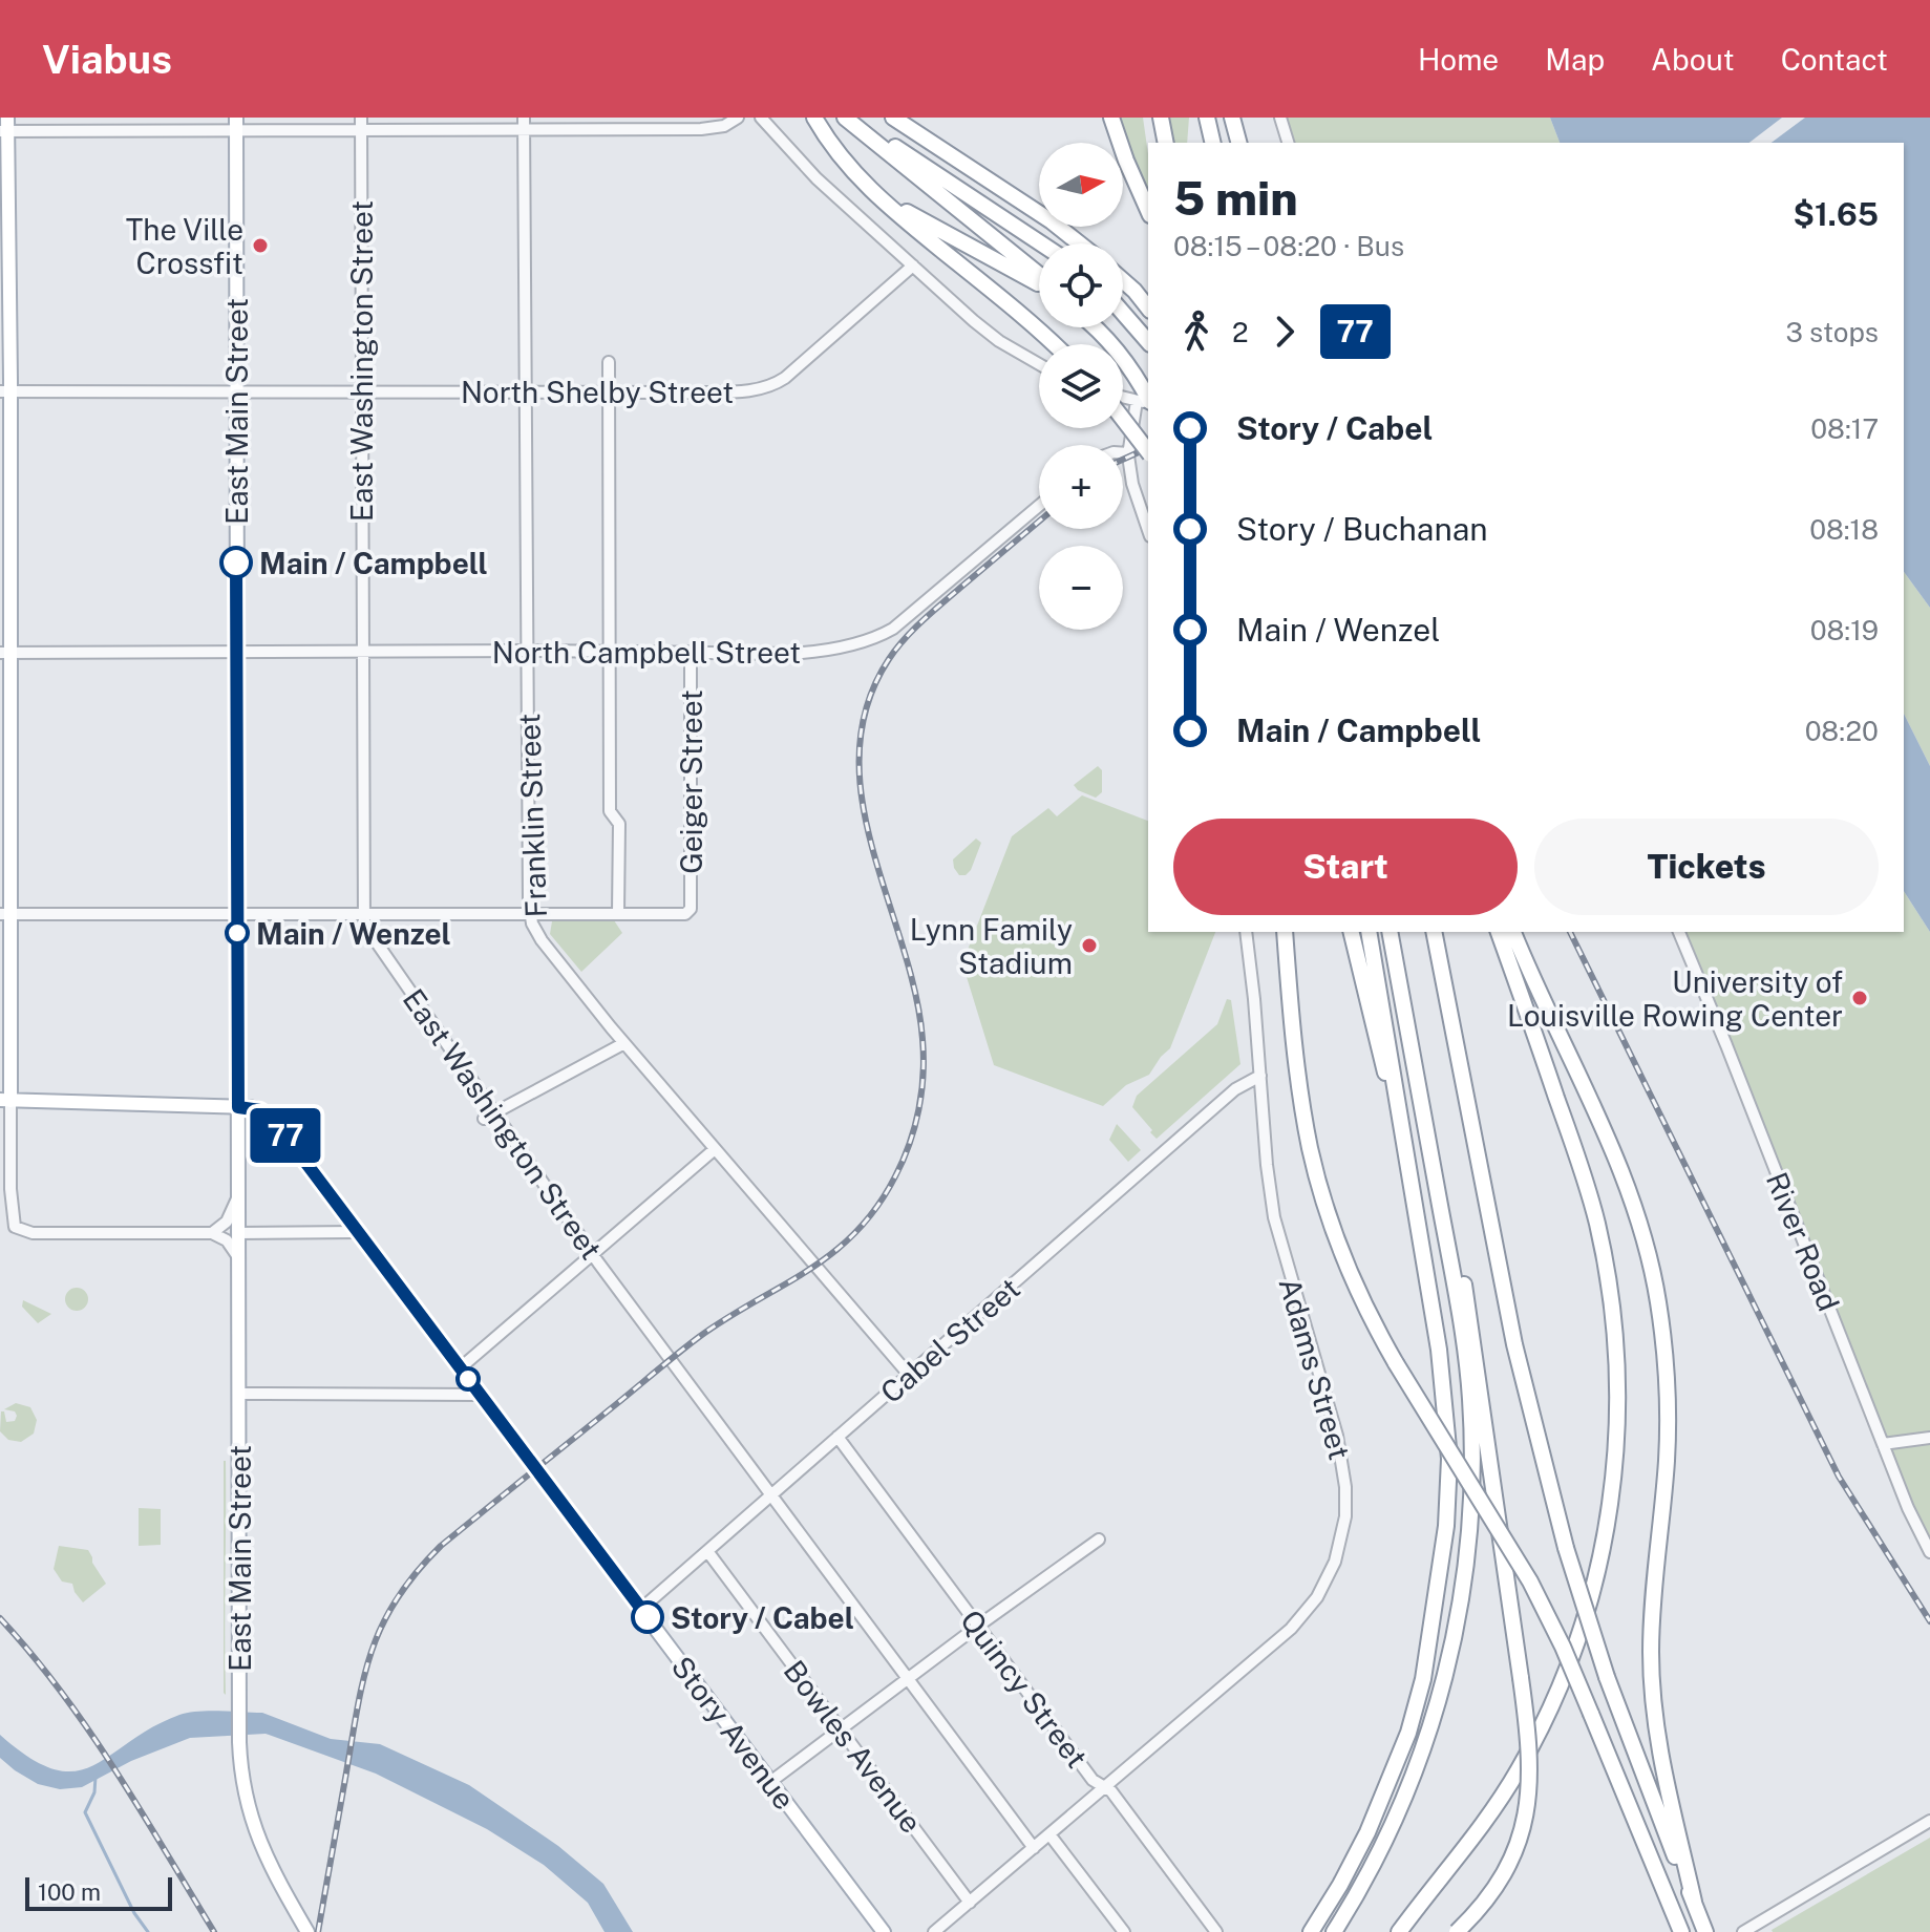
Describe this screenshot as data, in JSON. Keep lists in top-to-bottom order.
{
  "streets": {
    "main road": ["East Main Street", "Story Avenue"],
    "street": [
      "East Washington Street",
      "North Shelby Street",
      "North Campbell Street",
      "Geiger Street",
      "Franklin Street",
      "River Road",
      "Cabel Street",
      "Adams Street",
      "Quincy Street",
      "Bowles Avenue"
    ]
  },
  "crossings": [
    ["East Washington Street", "North Shelby Street"],
    ["East Washington Street", "North Campbell Street"],
    ["East Washington Street", "Cabel Street"],
    ["East Washington Street", "Adams Street"],
    ["North Shelby Street", "East Main Street"],
    ["North Shelby Street", "Franklin Street"],
    ["East Main Street", "North Campbell Street"],
    ["East Main Street", "Story Avenue"],
    ["North Campbell Street", "Geiger Street"],
    ["North Campbell Street", "Franklin Street"],
    ["Franklin Street", "Cabel Street"],
    ["Cabel Street", "Adams Street"],
    ["Cabel Street", "Quincy Street"],
    ["Cabel Street", "Story Avenue"],
    ["Cabel Street", "Bowles Avenue"],
    ["Adams Street", "Quincy Street"],
    ["Adams Street", "Bowles Avenue"]
  ],
  "places": [
    "The Ville Crossfit",
    "Main / Campbell",
    "Main / Wenzel",
    "Lynn Family Stadium",
    "University of Louisville Rowing Center",
    "Story / Cabel"
  ],
  "lines": ["bus line 77"],
  "scale_bar": "100 m",
  "north": "right",
  "page": {
    "header": "Viabus",
    "nav": [
      "Home",
      "Map",
      "About",
      "Contact"
    ],
    "on_map": "77",
    "map_buttons": ["+", "−"],
    "heading": ["5 min", "08:15 – 08:20 · Bus", "$1.65"],
    "legs": ["2", "77", "3 stops"],
    "list": [
      {
        "name": "Story / Cabel",
        "value": "08:17"
      },
      {
        "name": "Story / Buchanan",
        "value": "08:18"
      },
      {
        "name": "Main / Wenzel",
        "value": "08:19"
      },
      {
        "name": "Main / Campbell",
        "value": "08:20"
      }
    ],
    "buttons": ["Start", "Tickets"],
    "scale": "100 m"
  }
}
